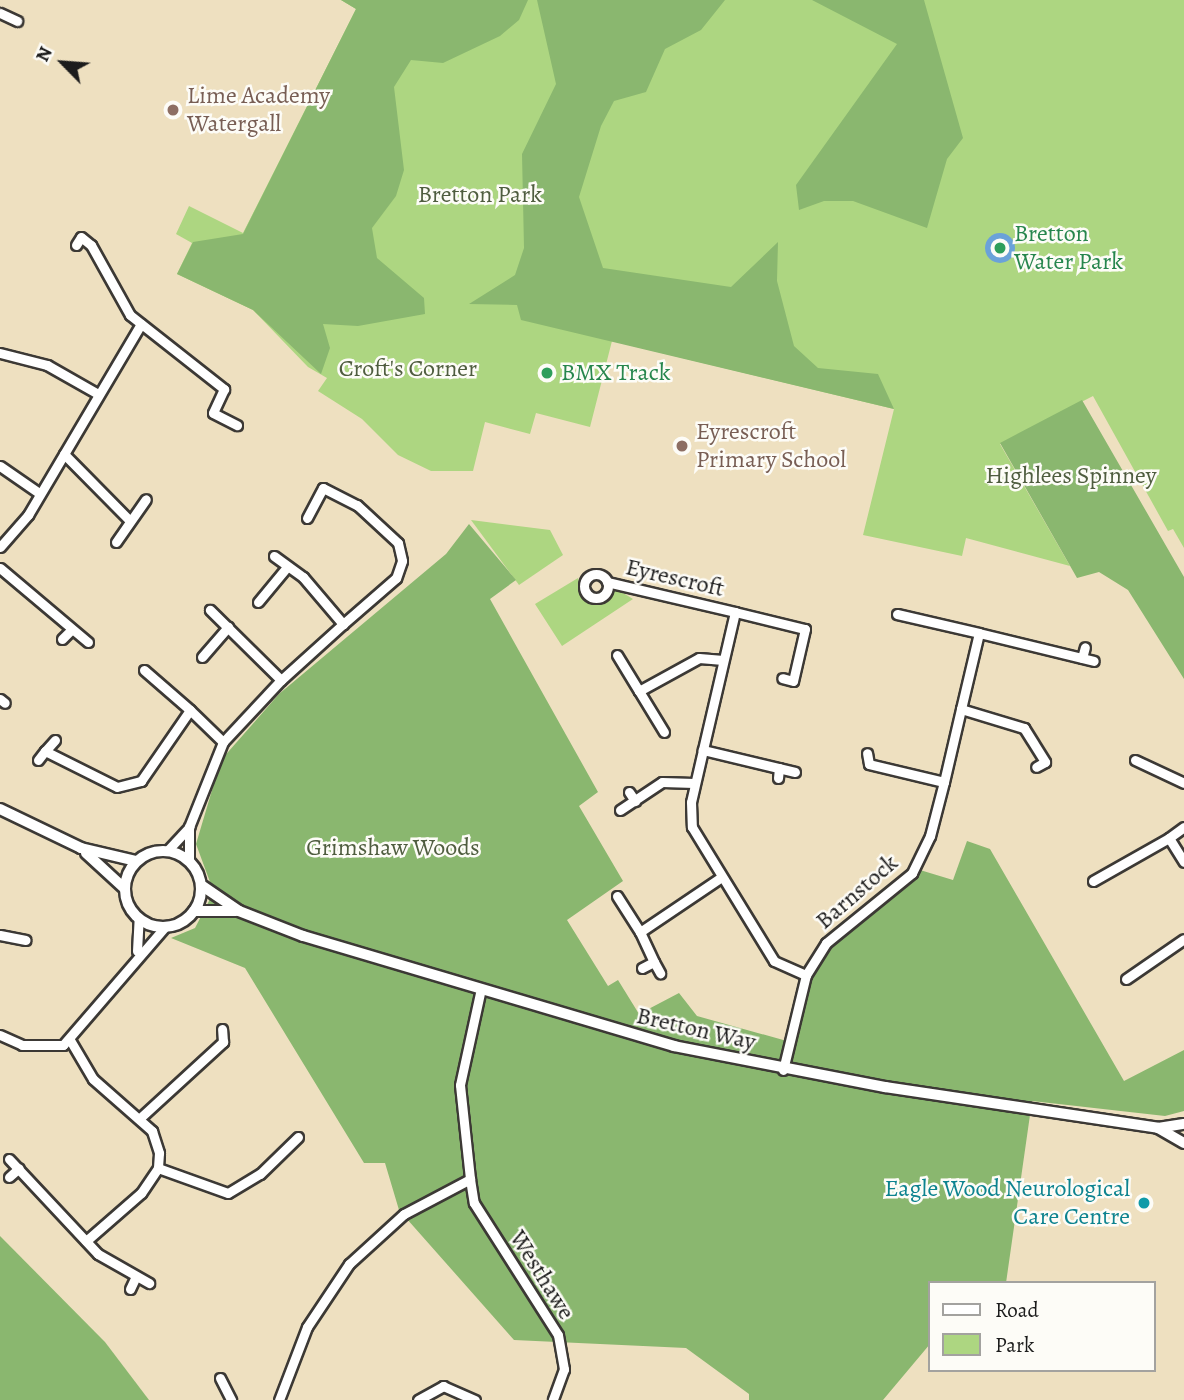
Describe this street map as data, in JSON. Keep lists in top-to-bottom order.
{
  "streets": {
    "street": [
      "Eyrescroft",
      "Barnstock",
      "Bretton Way",
      "Westhawe"
    ]
  },
  "crossings": [
    ["Eyrescroft", "Barnstock"],
    ["Barnstock", "Bretton Way"],
    ["Bretton Way", "Westhawe"]
  ],
  "parks": [
    "Bretton Park",
    "Croft's Corner",
    "Highlees Spinney",
    "Grimshaw Woods"
  ],
  "places": [
    "Lime Academy Watergall",
    "Bretton Water Park",
    "BMX Track",
    "Eyrescroft Primary School",
    "Eagle Wood Neurological Care Centre"
  ],
  "legend": ["Road", "Park"],
  "north": "top left"
}
